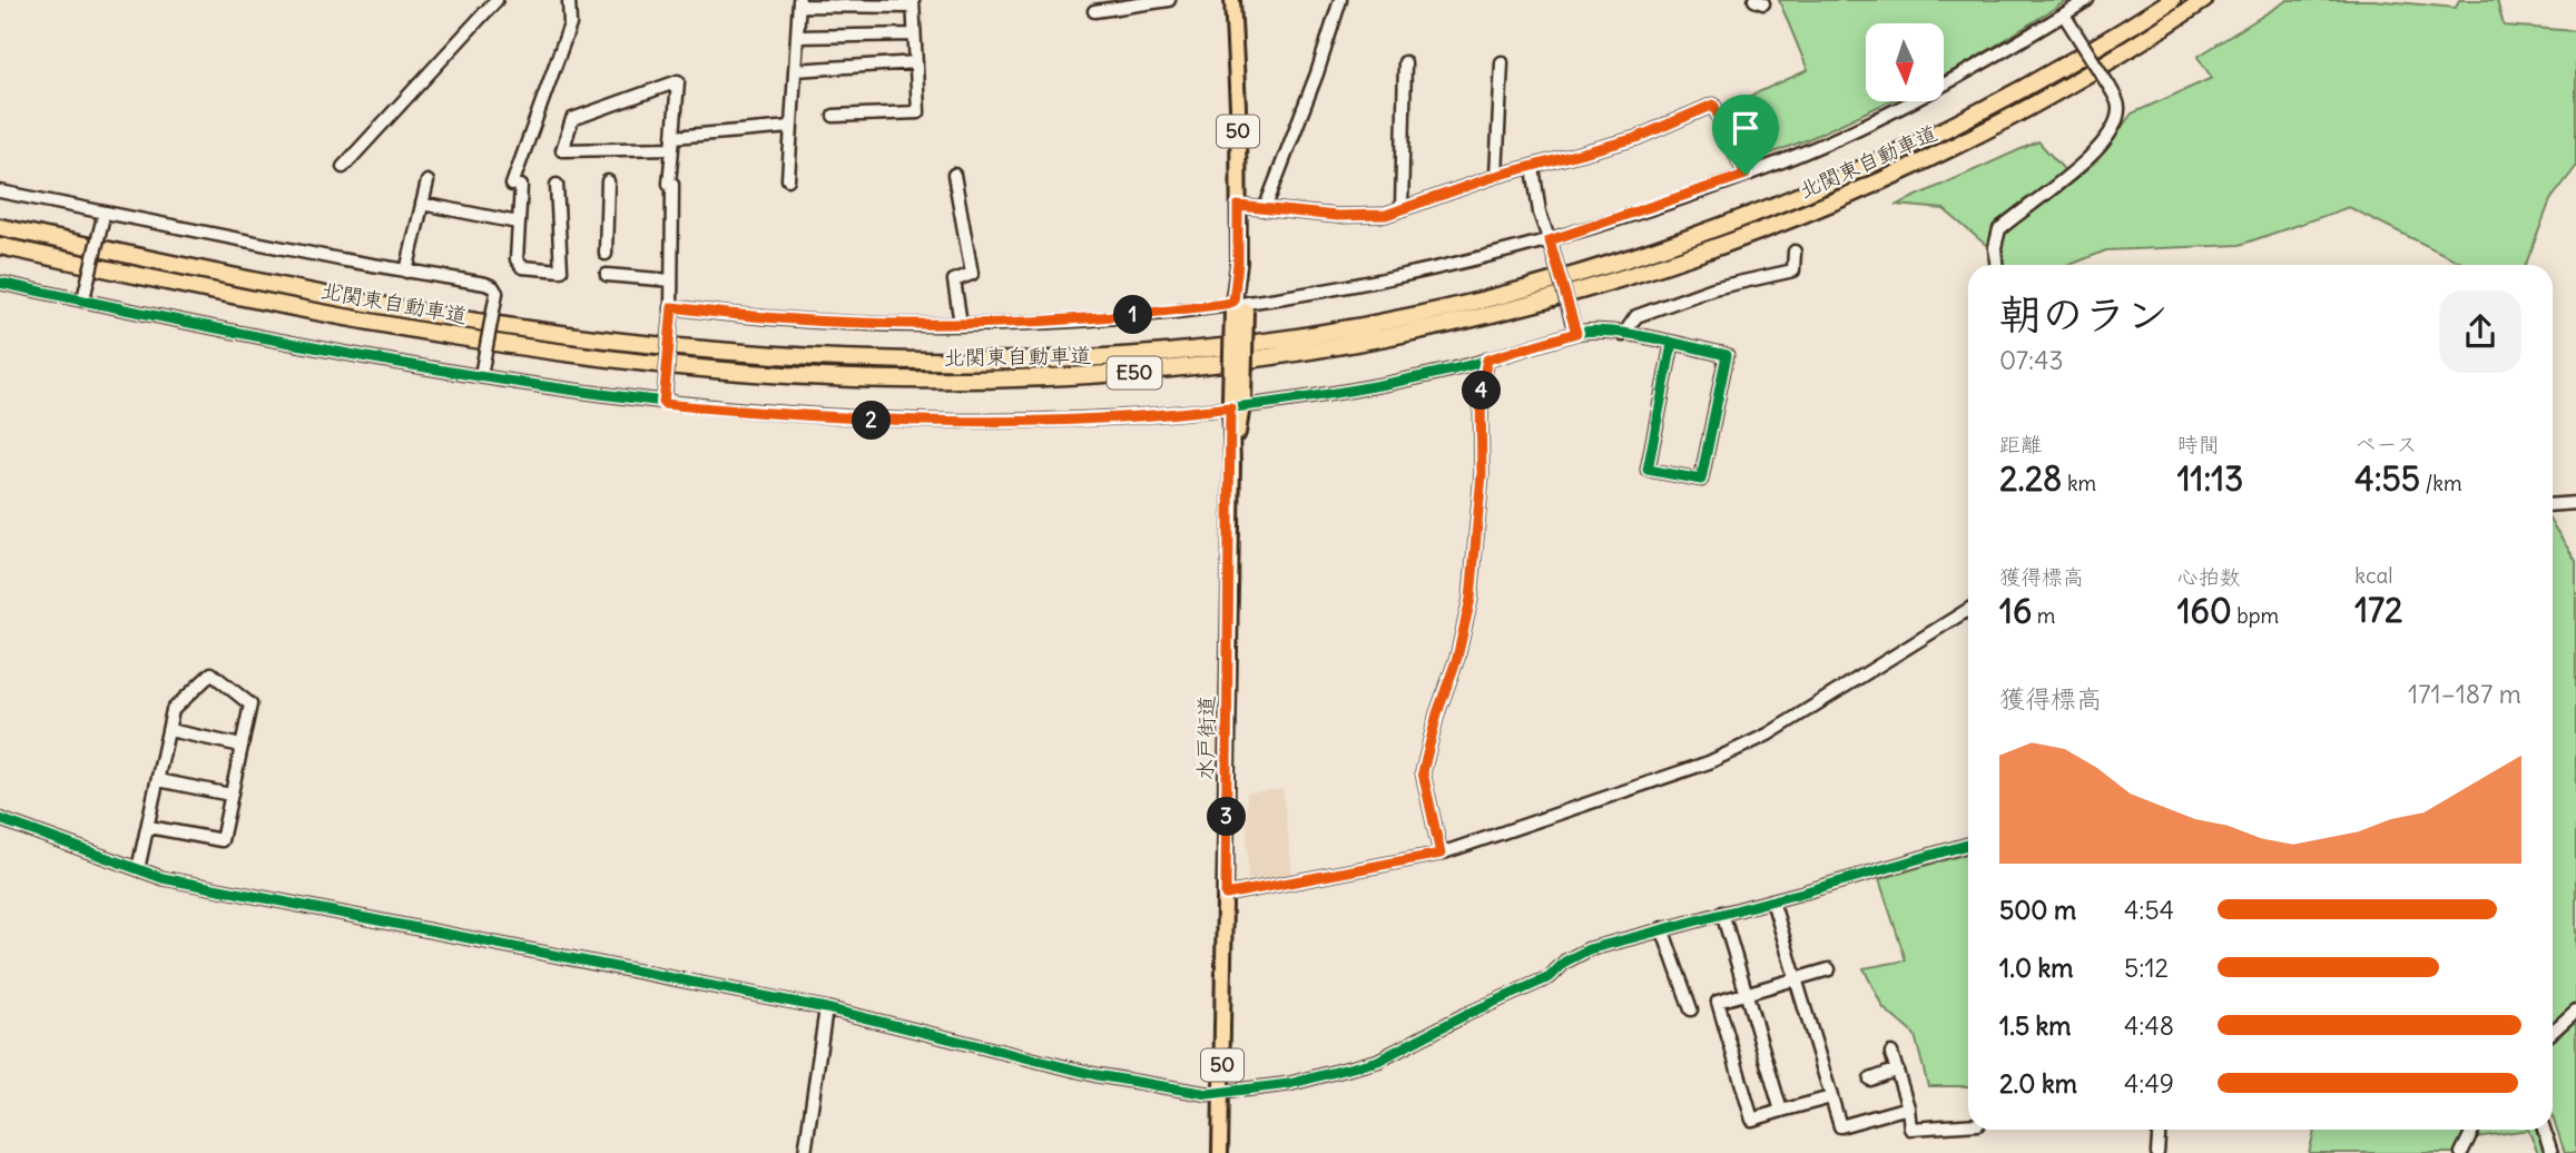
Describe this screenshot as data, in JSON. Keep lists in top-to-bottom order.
{
  "streets": {
    "highway": ["北関東自動車道", "E50"],
    "main road": ["50", "水戸街道"]
  },
  "north": "bottom",
  "page": {
    "heading": ["朝のラン", "07:43"],
    "pins": [
      "1",
      "4",
      "2",
      "3"
    ],
    "stats": [
      ["距離", "2.28 km"],
      ["時間", "11:13"],
      ["ペース", "4:55 /km"],
      ["獲得標高", "16 m"],
      ["心拍数", "160 bpm"],
      ["kcal", "172"]
    ],
    "chart": ["獲得標高", "171–187 m"],
    "list": [
      {
        "name": "500 m",
        "note": "4:54"
      },
      {
        "name": "1.0 km",
        "note": "5:12"
      },
      {
        "name": "1.5 km",
        "note": "4:48"
      },
      {
        "name": "2.0 km",
        "note": "4:49"
      }
    ]
  }
}
